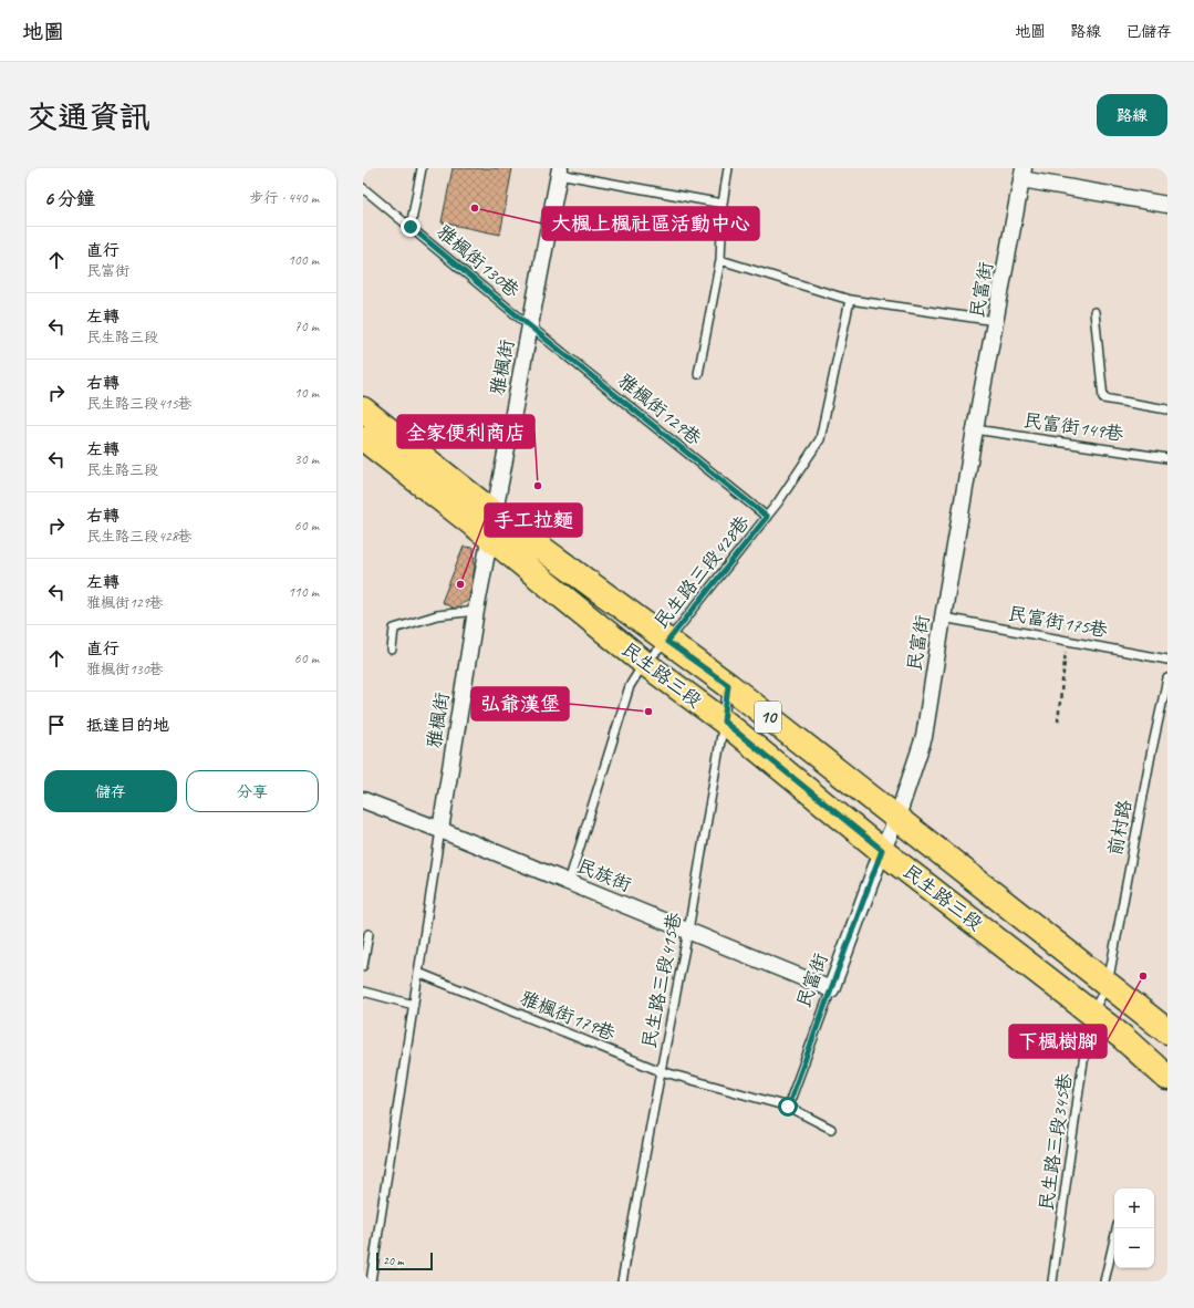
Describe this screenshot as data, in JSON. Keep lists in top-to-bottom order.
{
  "streets": {
    "main road": ["民生路三段", "10"],
    "street": ["民富街", "雅楓街", "民族街"],
    "lane": [
      "雅楓街130巷",
      "雅楓街129巷",
      "民富街149巷",
      "民生路三段428巷",
      "民富街175巷",
      "前村路",
      "民生路三段415巷",
      "雅楓街179巷",
      "民生路三段345巷"
    ]
  },
  "crossings": [
    ["雅楓街130巷", "雅楓街"],
    ["雅楓街130巷", "雅楓街129巷"],
    ["民富街", "民富街149巷"],
    ["民富街", "民富街175巷"],
    ["民富街", "民生路三段"],
    ["民富街", "民族街"],
    ["民富街", "雅楓街179巷"],
    ["雅楓街", "雅楓街129巷"],
    ["雅楓街", "民生路三段"],
    ["雅楓街", "民族街"],
    ["雅楓街", "雅楓街179巷"],
    ["雅楓街129巷", "民生路三段428巷"],
    ["民生路三段428巷", "民生路三段"],
    ["民生路三段428巷", "民族街"],
    ["民生路三段", "前村路"],
    ["民生路三段", "民生路三段415巷"],
    ["民生路三段", "民生路三段345巷"],
    ["前村路", "民生路三段345巷"],
    ["民族街", "民生路三段415巷"],
    ["民生路三段415巷", "雅楓街179巷"]
  ],
  "places": [
    "大楓上楓社區活動中心",
    "全家便利商店",
    "手工拉麵",
    "弘爺漢堡",
    "下楓樹腳"
  ],
  "scale_bar": "20 m",
  "page": {
    "header": "地圖",
    "nav": ["地圖", "路線", "已儲存"],
    "buttons": [
      "路線",
      ["儲存", "分享"]
    ],
    "title": "交通資訊",
    "heading": ["6 分鐘", "步行 · 440 m"],
    "list": [
      ["直行", "民富街", "100 m"],
      ["左轉", "民生路三段", "70 m"],
      ["右轉", "民生路三段415巷", "10 m"],
      ["左轉", "民生路三段", "30 m"],
      ["右轉", "民生路三段428巷", "60 m"],
      ["左轉", "雅楓街129巷", "110 m"],
      ["直行", "雅楓街130巷", "60 m"],
      "抵達目的地"
    ],
    "map_buttons": ["+", "−"],
    "scale": "20 m"
  }
}
